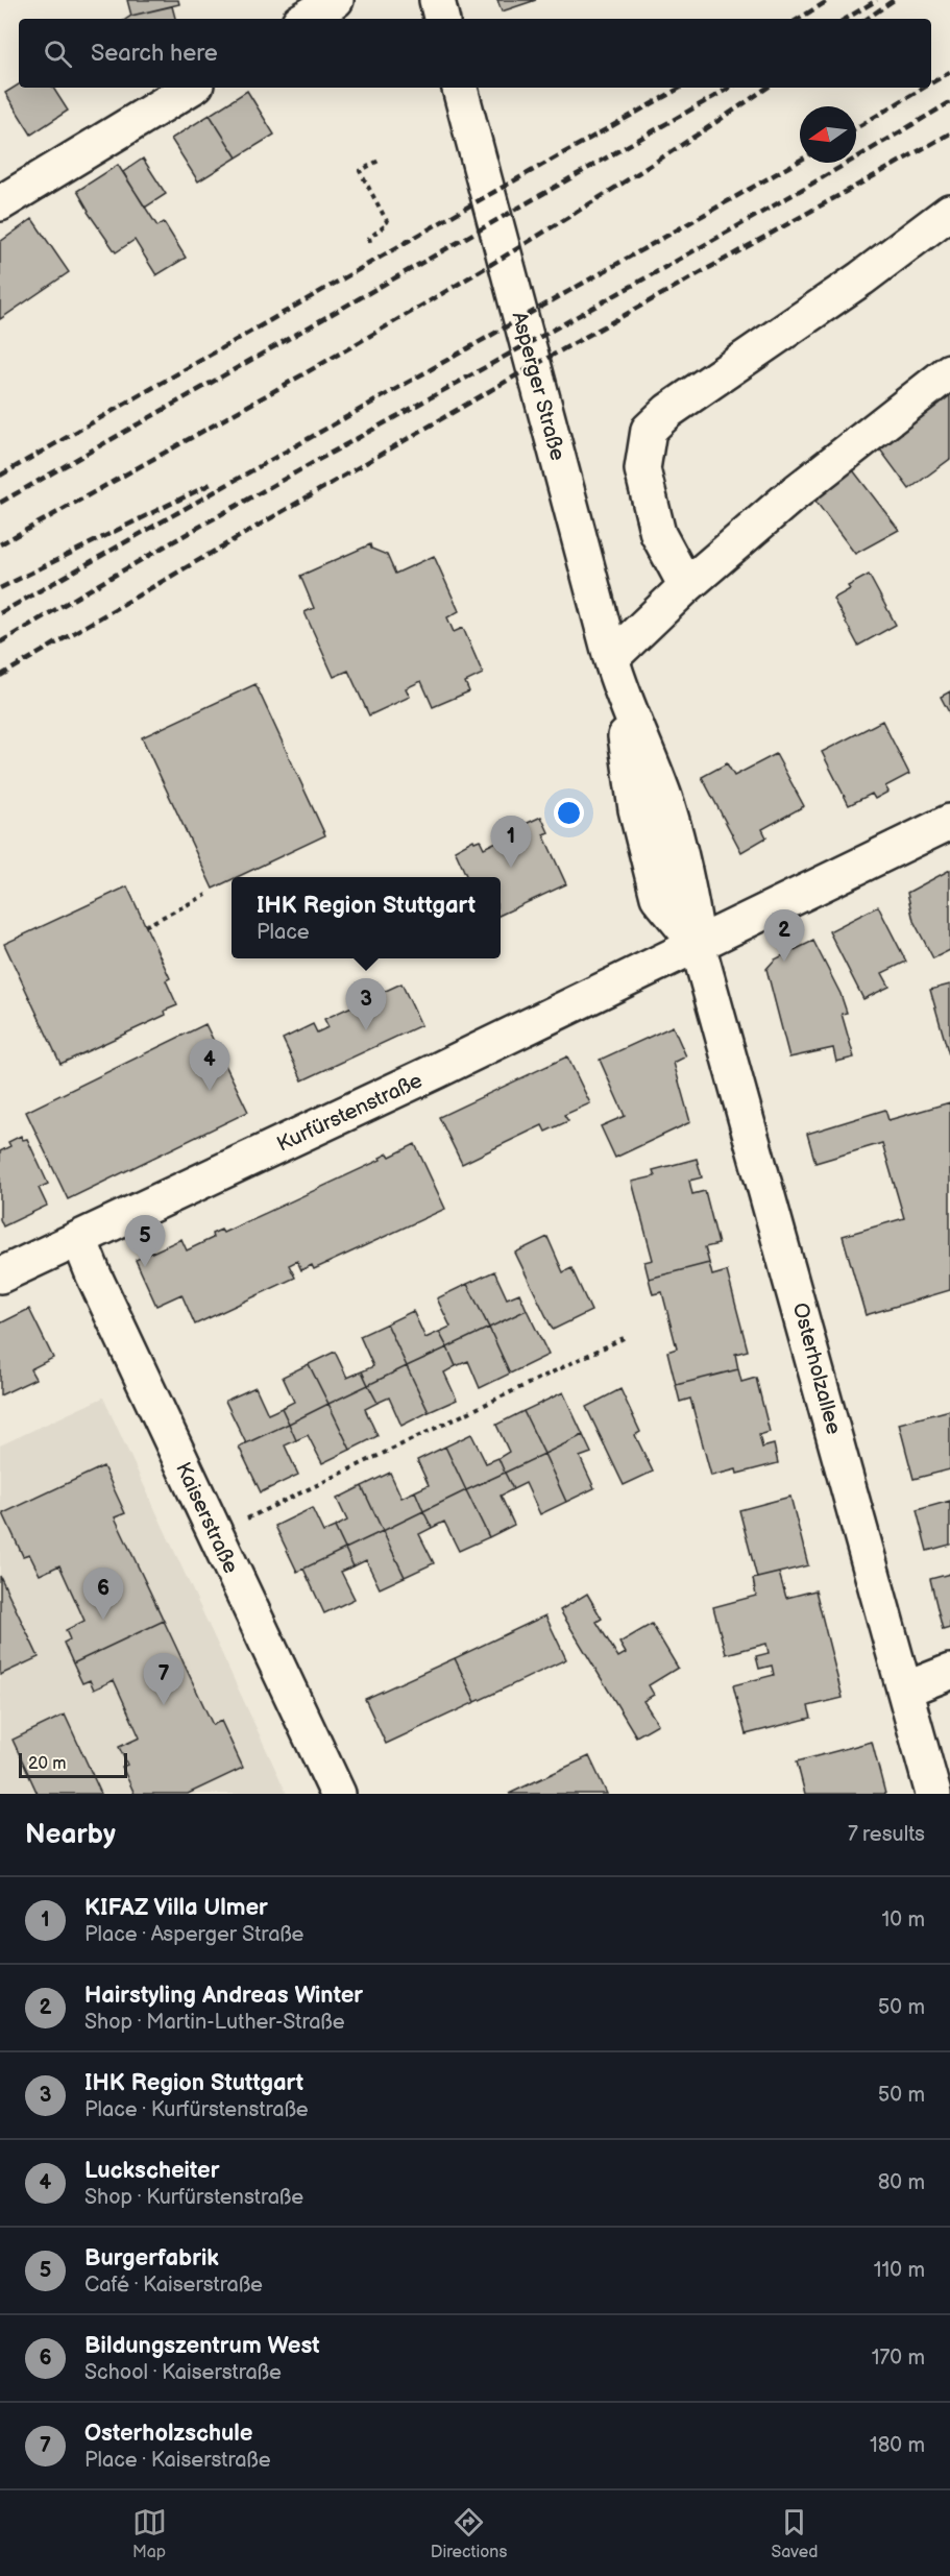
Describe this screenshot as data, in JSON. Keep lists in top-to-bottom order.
{
  "streets": {
    "street": [
      "Asperger Straße",
      "Kurfürstenstraße",
      "Osterholzallee",
      "Kaiserstraße"
    ]
  },
  "crossings": [
    ["Asperger Straße", "Kurfürstenstraße"],
    ["Asperger Straße", "Osterholzallee"],
    ["Kurfürstenstraße", "Osterholzallee"],
    ["Kurfürstenstraße", "Kaiserstraße"]
  ],
  "scale_bar": "20 m",
  "north": "left",
  "page": {
    "search": "Search here",
    "pins": [
      "1",
      "2",
      "3",
      "4",
      "5",
      "6",
      "7"
    ],
    "popup": ["IHK Region Stuttgart", "Place"],
    "scale": "20 m",
    "heading": ["Nearby", "7 results"],
    "list": [
      {
        "mark": "1",
        "name": "KIFAZ Villa Ulmer",
        "note": "Place · Asperger Straße",
        "value": "10 m"
      },
      {
        "mark": "2",
        "name": "Hairstyling Andreas Winter",
        "note": "Shop · Martin-Luther-Straße",
        "value": "50 m"
      },
      {
        "mark": "3",
        "name": "IHK Region Stuttgart",
        "note": "Place · Kurfürstenstraße",
        "value": "50 m"
      },
      {
        "mark": "4",
        "name": "Luckscheiter",
        "note": "Shop · Kurfürstenstraße",
        "value": "80 m"
      },
      {
        "mark": "5",
        "name": "Burgerfabrik",
        "note": "Café · Kaiserstraße",
        "value": "110 m"
      },
      {
        "mark": "6",
        "name": "Bildungszentrum West",
        "note": "School · Kaiserstraße",
        "value": "170 m"
      },
      {
        "mark": "7",
        "name": "Osterholzschule",
        "note": "Place · Kaiserstraße",
        "value": "180 m"
      }
    ],
    "nav": ["Map", "Directions", "Saved"]
  }
}
